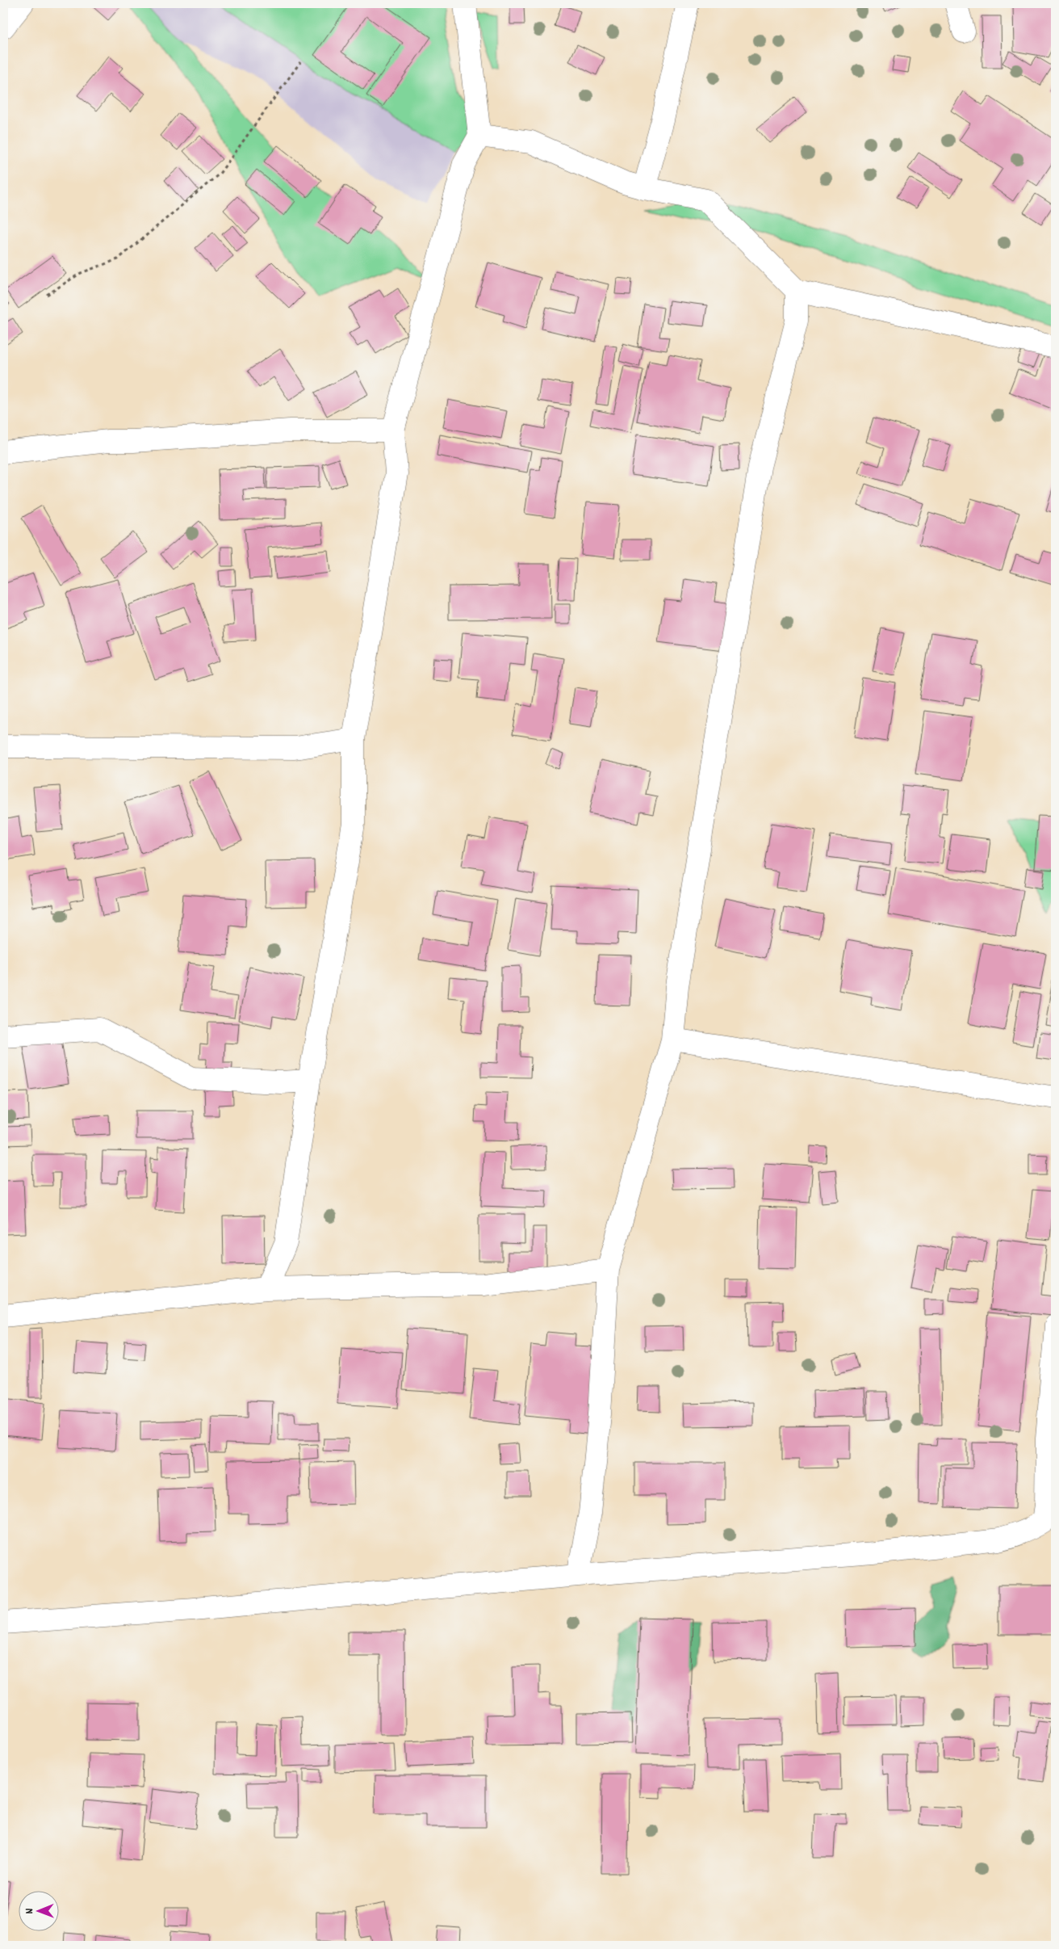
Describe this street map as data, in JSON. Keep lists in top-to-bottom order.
{
  "north": "left"
}
